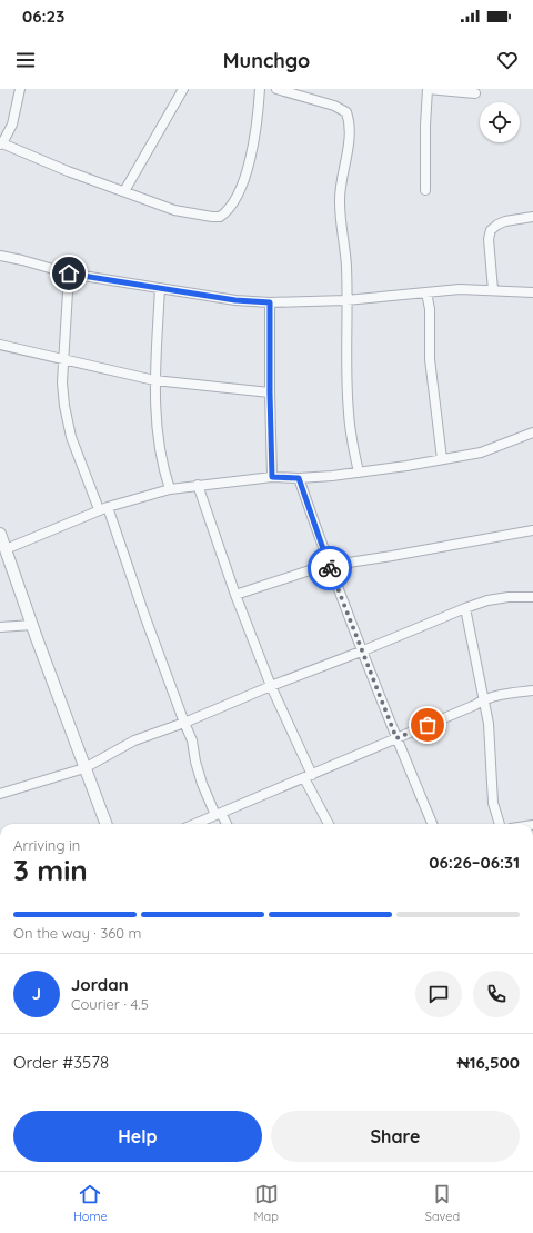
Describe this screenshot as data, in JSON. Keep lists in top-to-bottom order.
{
  "page": {
    "status": "06:23",
    "header": "Munchgo",
    "heading": ["3 min", "Arriving in", "06:26–06:31"],
    "panel": [
      "Jordan",
      "Courier · 4.5",
      "Order #3578",
      "₦16,500"
    ],
    "bar": "On the way · 360 m",
    "round": "J",
    "buttons": ["Help", "Share"],
    "tabs": ["Home", "Map", "Saved"]
  }
}
